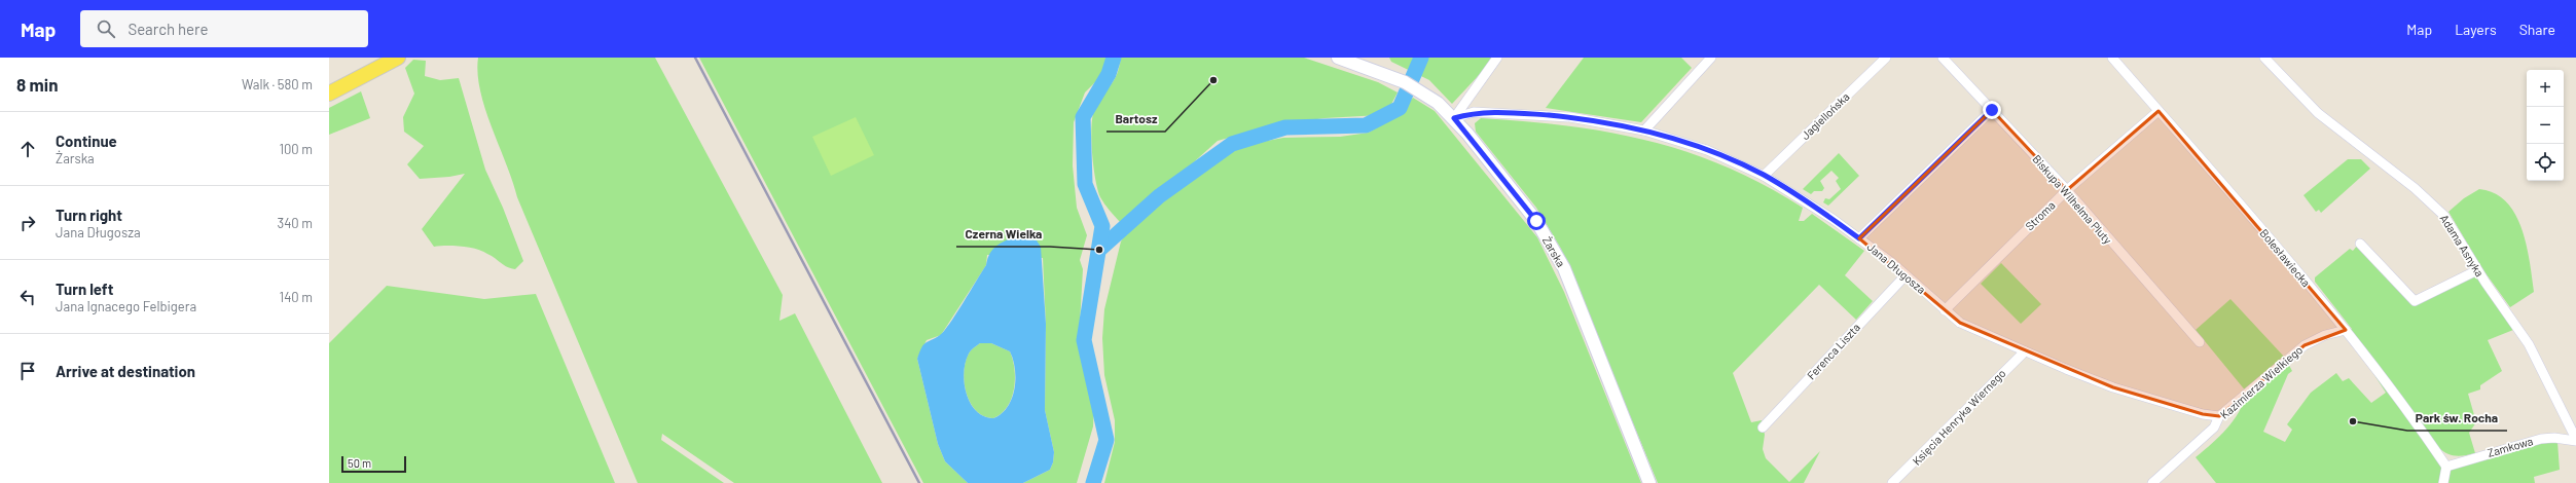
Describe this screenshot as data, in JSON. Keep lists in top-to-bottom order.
{
  "streets": {
    "street": [
      "Jagiellońska",
      "Biskupa Wilhelma Pluty",
      "Stroma",
      "Adama Asnyka",
      "Żarska",
      "Bolesławiecka",
      "Jana Długosza",
      "Ferenca Liszta",
      "Kazimierza Wielkiego",
      "Księcia Henryka Wiernego",
      "Zamkowa"
    ]
  },
  "crossings": [
    ["Jagiellońska", "Jana Długosza"],
    ["Biskupa Wilhelma Pluty", "Stroma"],
    ["Stroma", "Bolesławiecka"],
    ["Stroma", "Jana Długosza"],
    ["Adama Asnyka", "Zamkowa"],
    ["Żarska", "Jana Długosza"],
    ["Bolesławiecka", "Kazimierza Wielkiego"],
    ["Bolesławiecka", "Zamkowa"],
    ["Jana Długosza", "Ferenca Liszta"],
    ["Jana Długosza", "Kazimierza Wielkiego"],
    ["Jana Długosza", "Księcia Henryka Wiernego"]
  ],
  "places": ["Bartosz", "Czerna Wielka", "Park św. Rocha"],
  "scale_bar": "50 m",
  "page": {
    "header": "Map",
    "search": "Search here",
    "nav": ["Map", "Layers", "Share"],
    "heading": ["8 min", "Walk · 580 m"],
    "map_buttons": ["+", "−"],
    "list": [
      ["Continue", "Żarska", "100 m"],
      ["Turn right", "Jana Długosza", "340 m"],
      ["Turn left", "Jana Ignacego Felbigera", "140 m"],
      "Arrive at destination"
    ],
    "scale": "50 m"
  }
}
